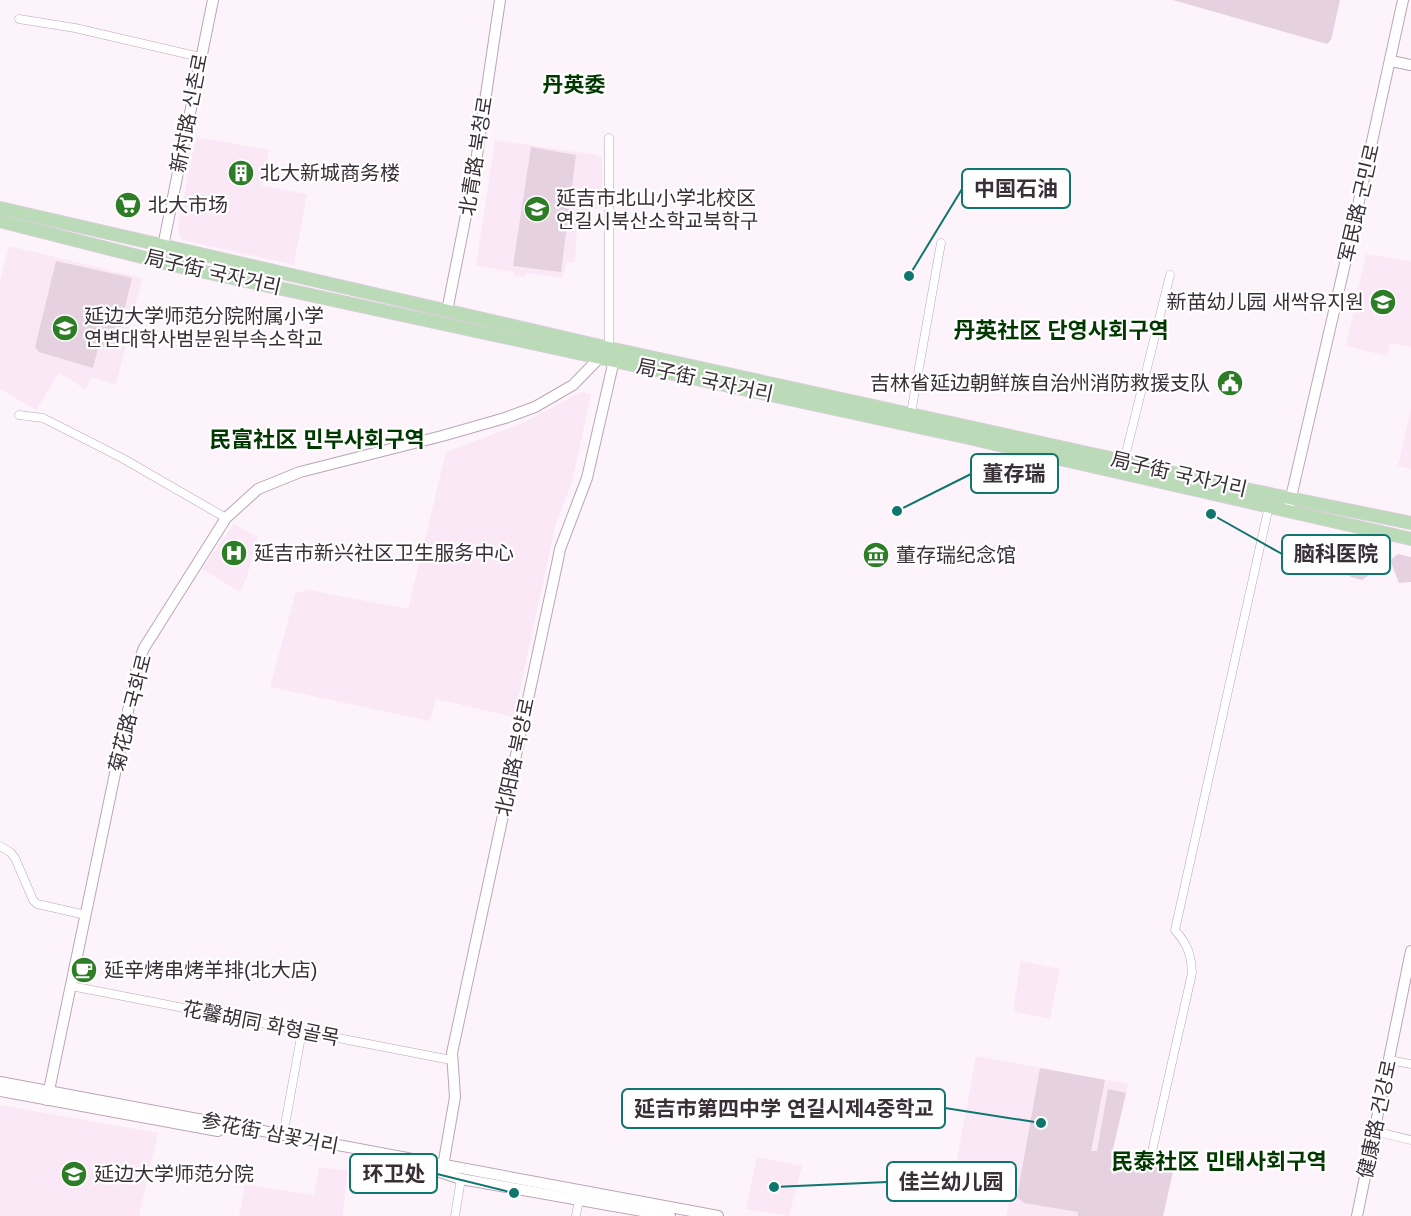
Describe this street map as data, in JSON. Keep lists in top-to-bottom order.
{
  "streets": {
    "main road": ["局子街 국자거리"],
    "street": [
      "新村路 신촌로",
      "北青路 북청로",
      "军民路 군민로",
      "菊花路 국화로",
      "北阳路 북양로",
      "花馨胡同 화형골목",
      "健康路 건강로",
      "参花街 삼꽃거리"
    ]
  },
  "crossings": [
    ["新村路 신촌로", "局子街 국자거리"],
    ["北青路 북청로", "局子街 국자거리"],
    ["军民路 군민로", "局子街 국자거리"],
    ["局子街 국자거리", "菊花路 국화로"],
    ["局子街 국자거리", "北阳路 북양로"],
    ["菊花路 국화로", "花馨胡同 화형골목"],
    ["菊花路 국화로", "参花街 삼꽃거리"],
    ["北阳路 북양로", "花馨胡同 화형골목"],
    ["北阳路 북양로", "参花街 삼꽃거리"]
  ],
  "districts": [
    "丹英委",
    "丹英社区 단영사회구역",
    "民富社区 민부사회구역",
    "民泰社区 민태사회구역"
  ],
  "places": {
    "building": ["北大新城商务楼"],
    "supermarket": ["北大市场"],
    "school or university": [
      "延吉市北山小学北校区 연길시북산소학교북학구",
      "新苗幼儿园 새싹유지원",
      "延边大学师范分院附属小学 연변대학사범분원부속소학교",
      "延边大学师范分院"
    ],
    "other": [
      "中国石油",
      "董存瑞",
      "脑科医院",
      "延吉市第四中学 연길시제4중학교",
      "佳兰幼儿园",
      "环卫处"
    ],
    "public building": ["吉林省延边朝鲜族自治州消防救援支队"],
    "hospital": ["延吉市新兴社区卫生服务中心"],
    "museum": ["董存瑞纪念馆"],
    "cafe": ["延辛烤串烤羊排(北大店)"]
  }
}
